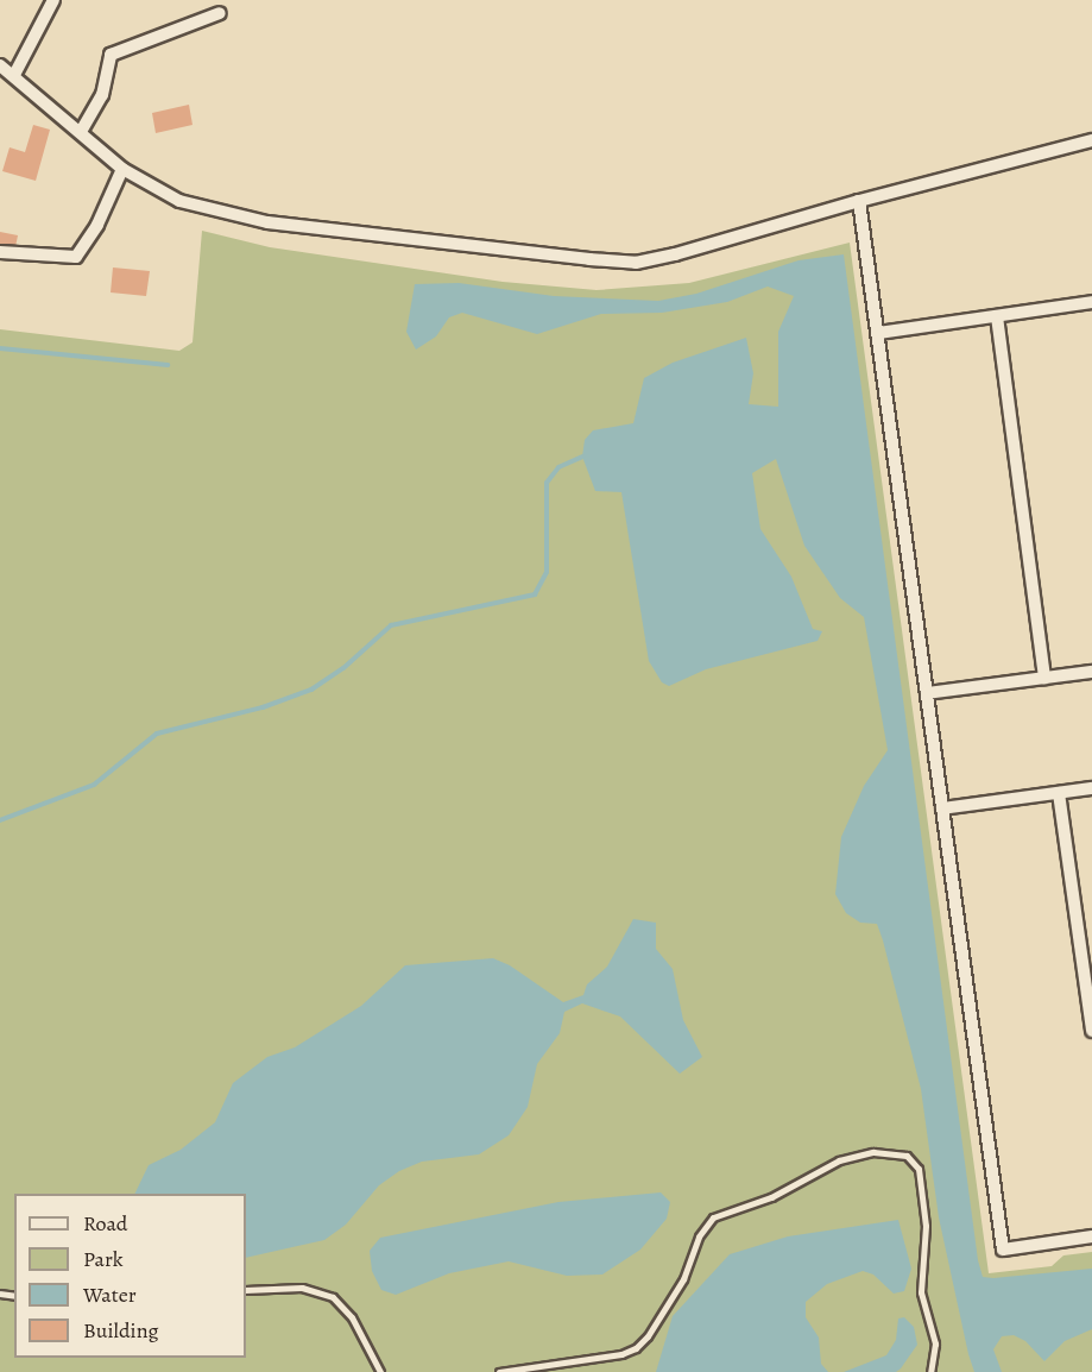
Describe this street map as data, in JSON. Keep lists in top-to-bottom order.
{
  "legend": [
    "Road",
    "Park",
    "Water",
    "Building"
  ]
}
